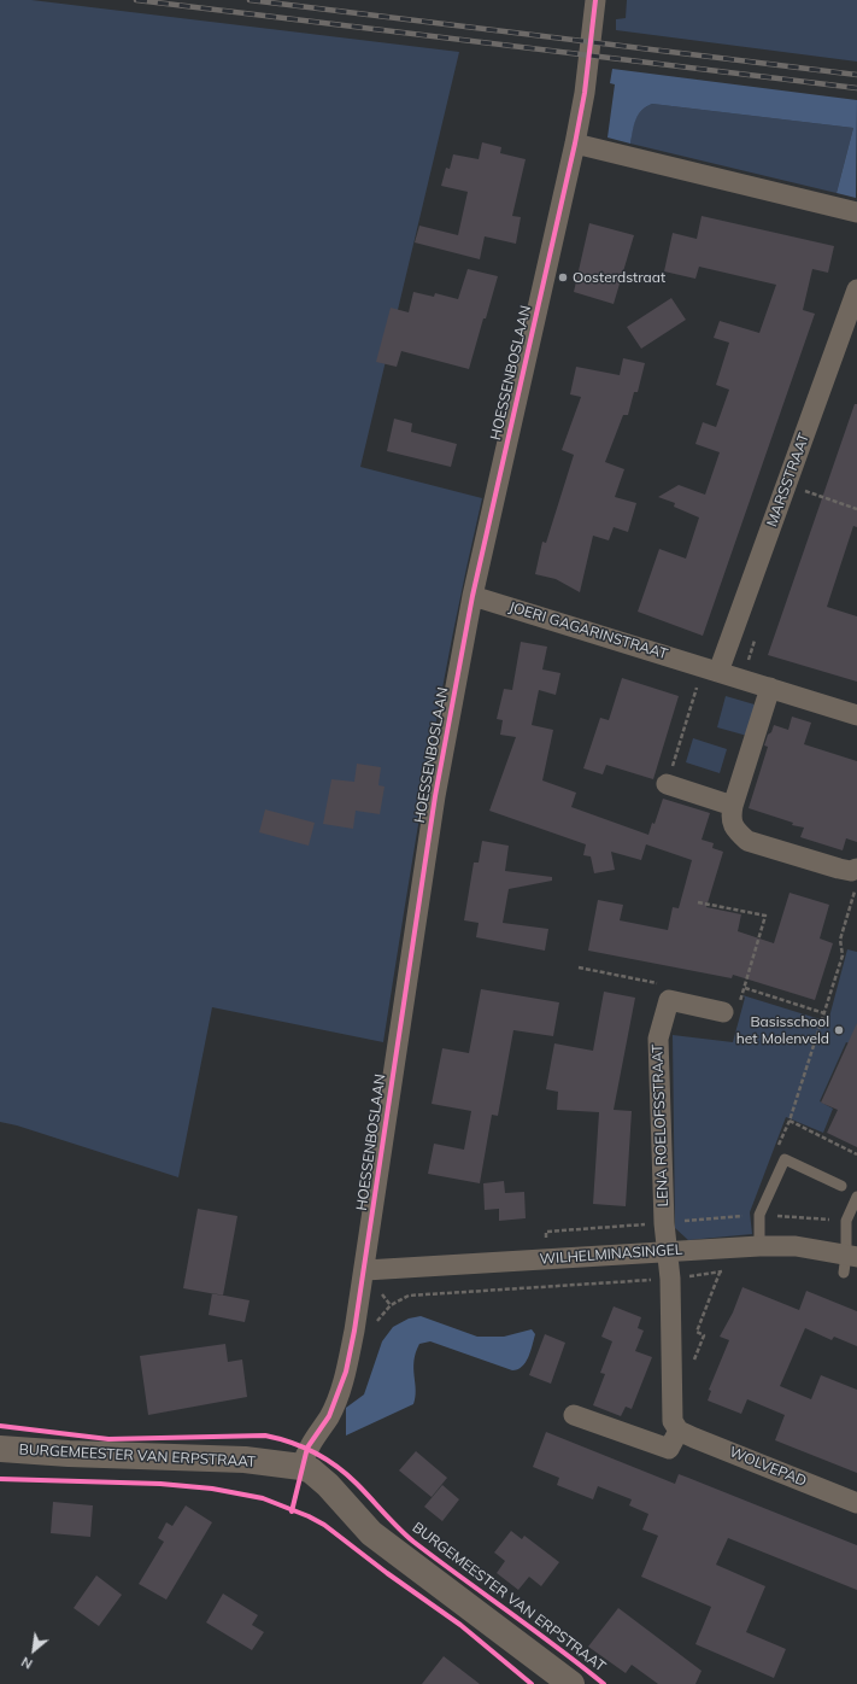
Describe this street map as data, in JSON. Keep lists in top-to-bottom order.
{
  "streets": {
    "street": [
      "HOESSENBOSLAAN",
      "MARSSTRAAT",
      "JOERI GAGARINSTRAAT",
      "LENA ROELOFSSTRAAT",
      "WILHELMINASINGEL",
      "BURGEMEESTER VAN ERPSTRAAT",
      "WOLVEPAD"
    ]
  },
  "crossings": [
    ["HOESSENBOSLAAN", "JOERI GAGARINSTRAAT"],
    ["HOESSENBOSLAAN", "WILHELMINASINGEL"],
    ["HOESSENBOSLAAN", "BURGEMEESTER VAN ERPSTRAAT"],
    ["MARSSTRAAT", "JOERI GAGARINSTRAAT"],
    ["LENA ROELOFSSTRAAT", "WILHELMINASINGEL"]
  ],
  "places": ["Oosterdstraat", "Basisschool het Molenveld"],
  "north": "bottom left"
}
